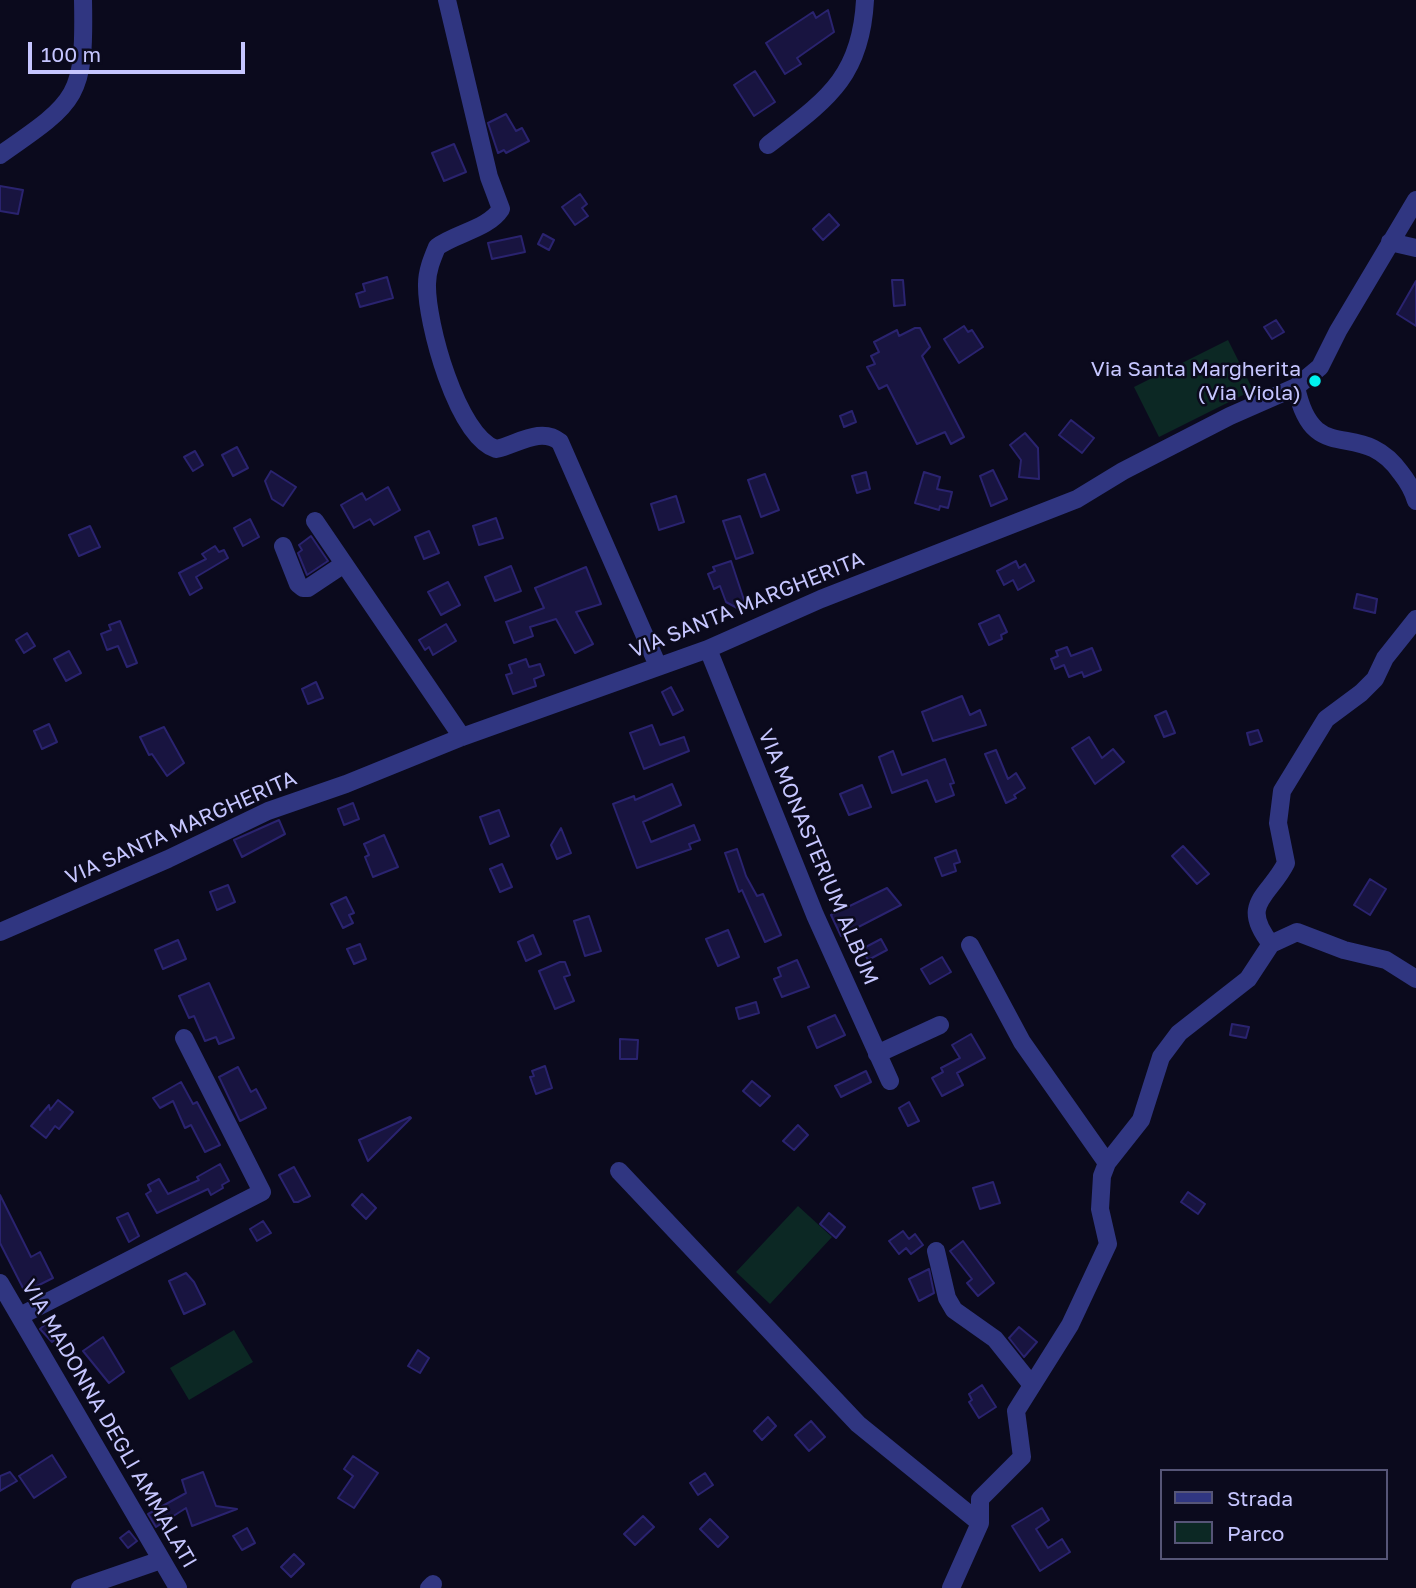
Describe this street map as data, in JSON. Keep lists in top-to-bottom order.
{
  "streets": {
    "street": ["VIA SANTA MARGHERITA", "VIA MONASTERIUM ALBUM", "VIA MADONNA DEGLI AMMALATI"]
  },
  "crossings": [
    ["VIA SANTA MARGHERITA", "VIA MONASTERIUM ALBUM"]
  ],
  "places": ["Via Santa Margherita (Via Viola)"],
  "legend": ["Strada", "Parco"],
  "scale_bar": "100 m"
}
